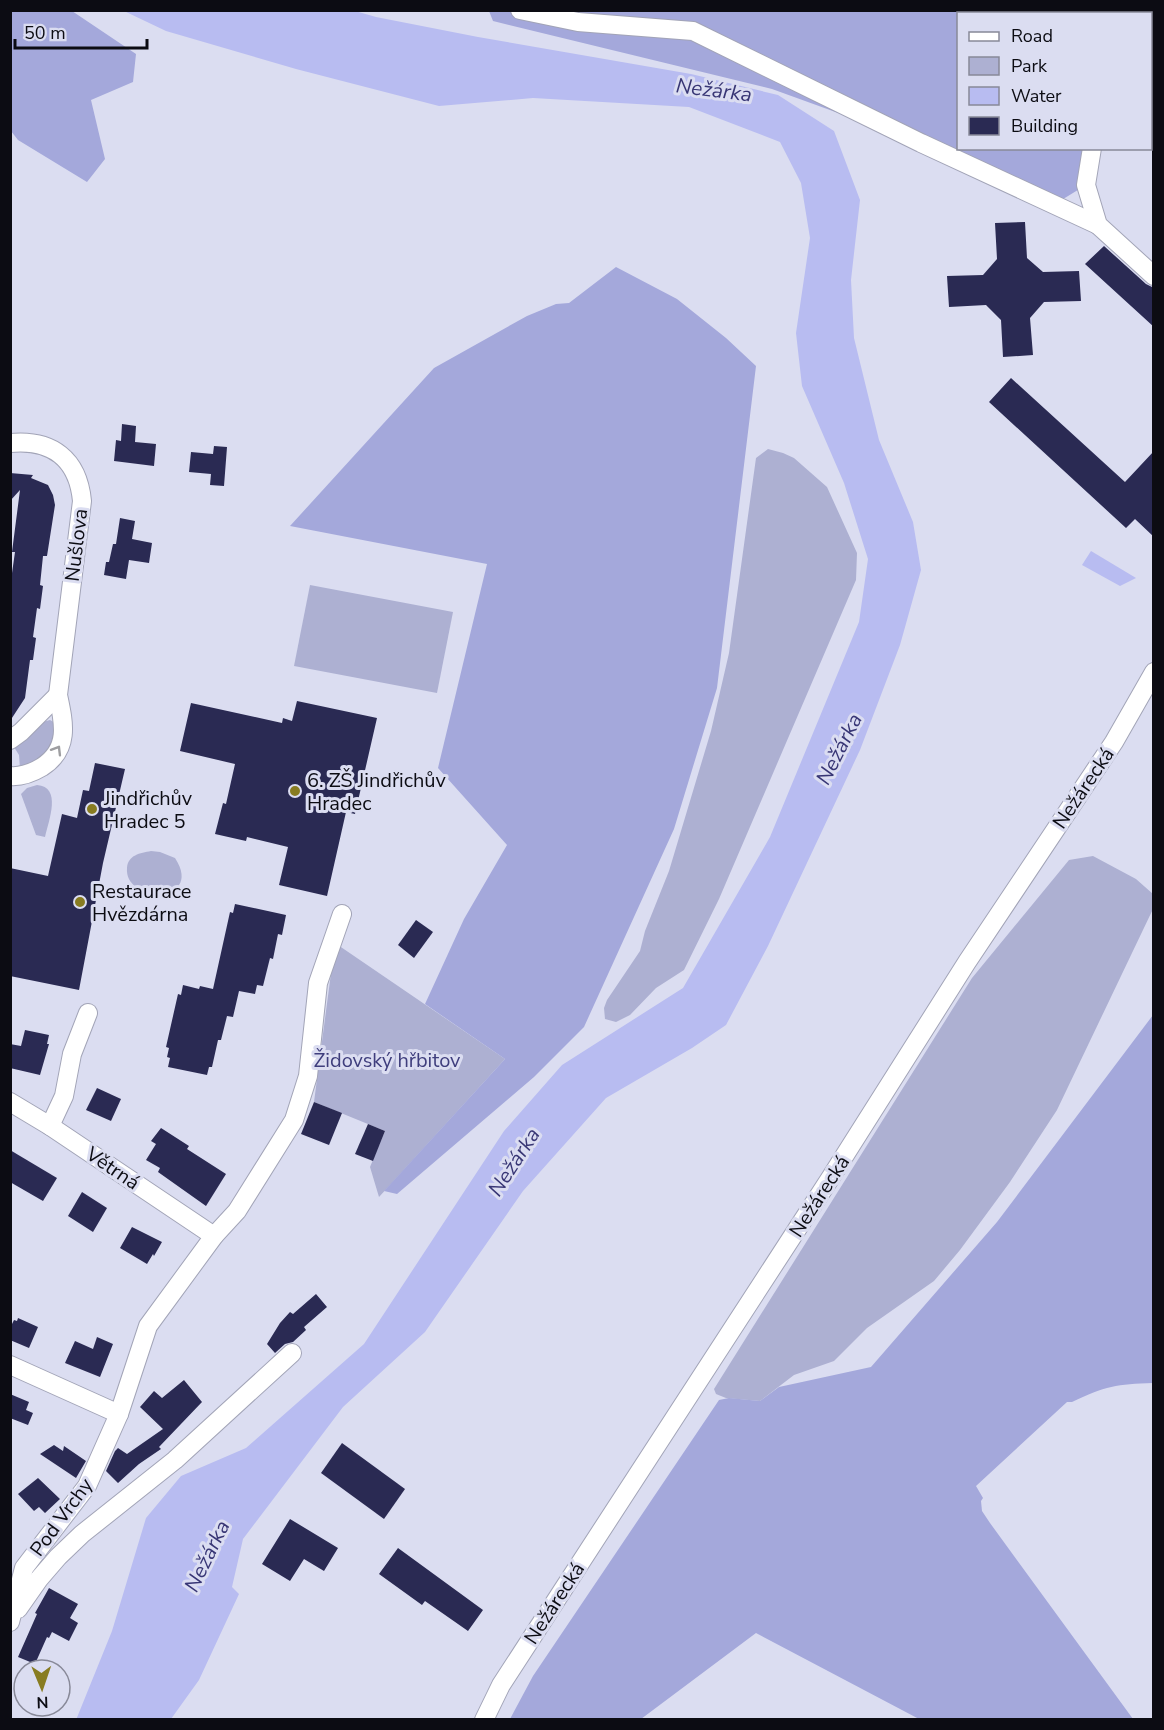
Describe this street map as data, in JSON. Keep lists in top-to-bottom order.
{
  "streets": {
    "street": [
      "Nušlova",
      "Nežárecká",
      "Větrná",
      "Pod Vrchy"
    ]
  },
  "crossings": [
    ["Větrná", "Pod Vrchy"]
  ],
  "water": ["Nežárka"],
  "parks": ["Židovský hřbitov"],
  "places": ["6. ZŠ Jindřichův Hradec", "Jindřichův Hradec 5", "Restaurace Hvězdárna"],
  "legend": [
    "Road",
    "Park",
    "Water",
    "Building"
  ],
  "scale_bar": "50 m",
  "north": "bottom"
}
